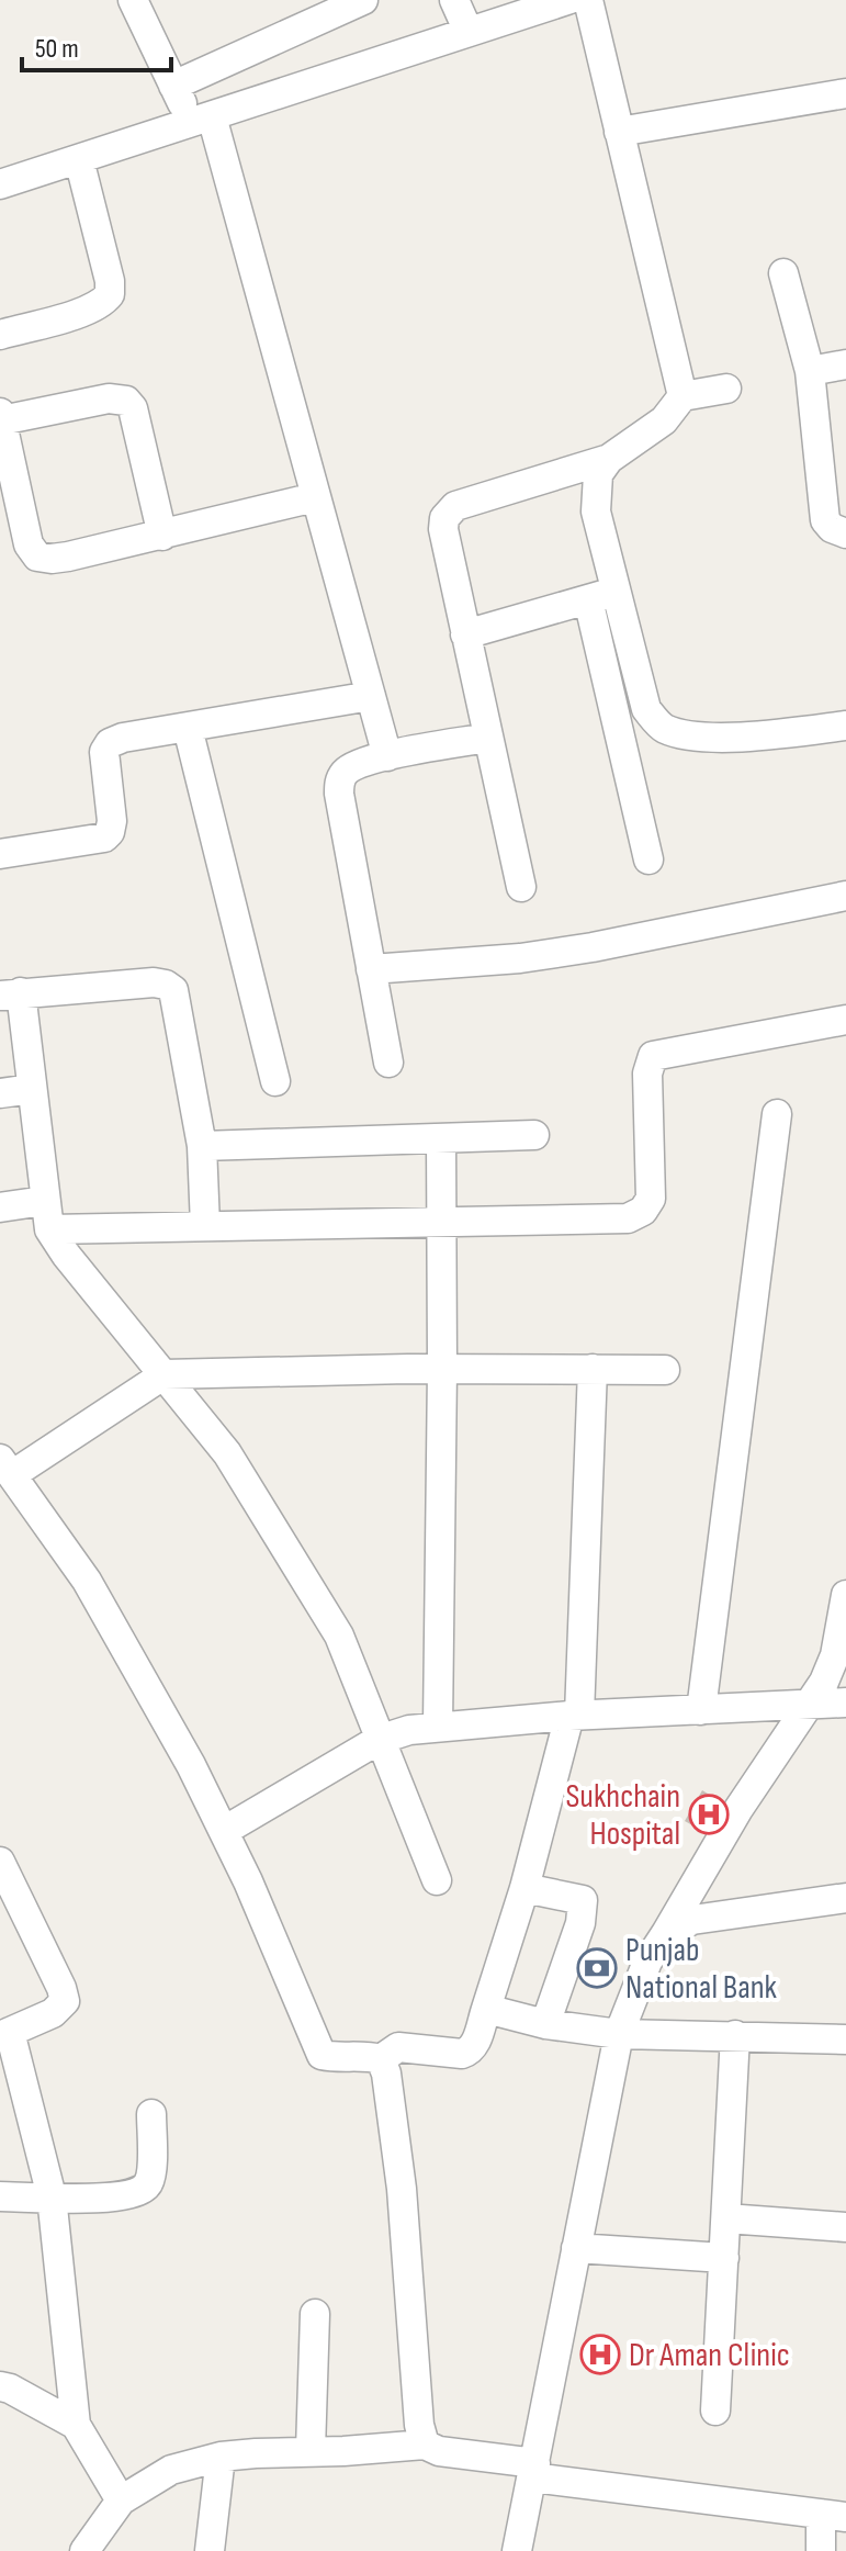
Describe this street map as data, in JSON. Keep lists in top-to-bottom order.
{
  "places": {
    "hospital": ["Sukhchain Hospital", "Dr Aman Clinic"],
    "bank": ["Punjab National Bank"]
  },
  "scale_bar": "50 m"
}
